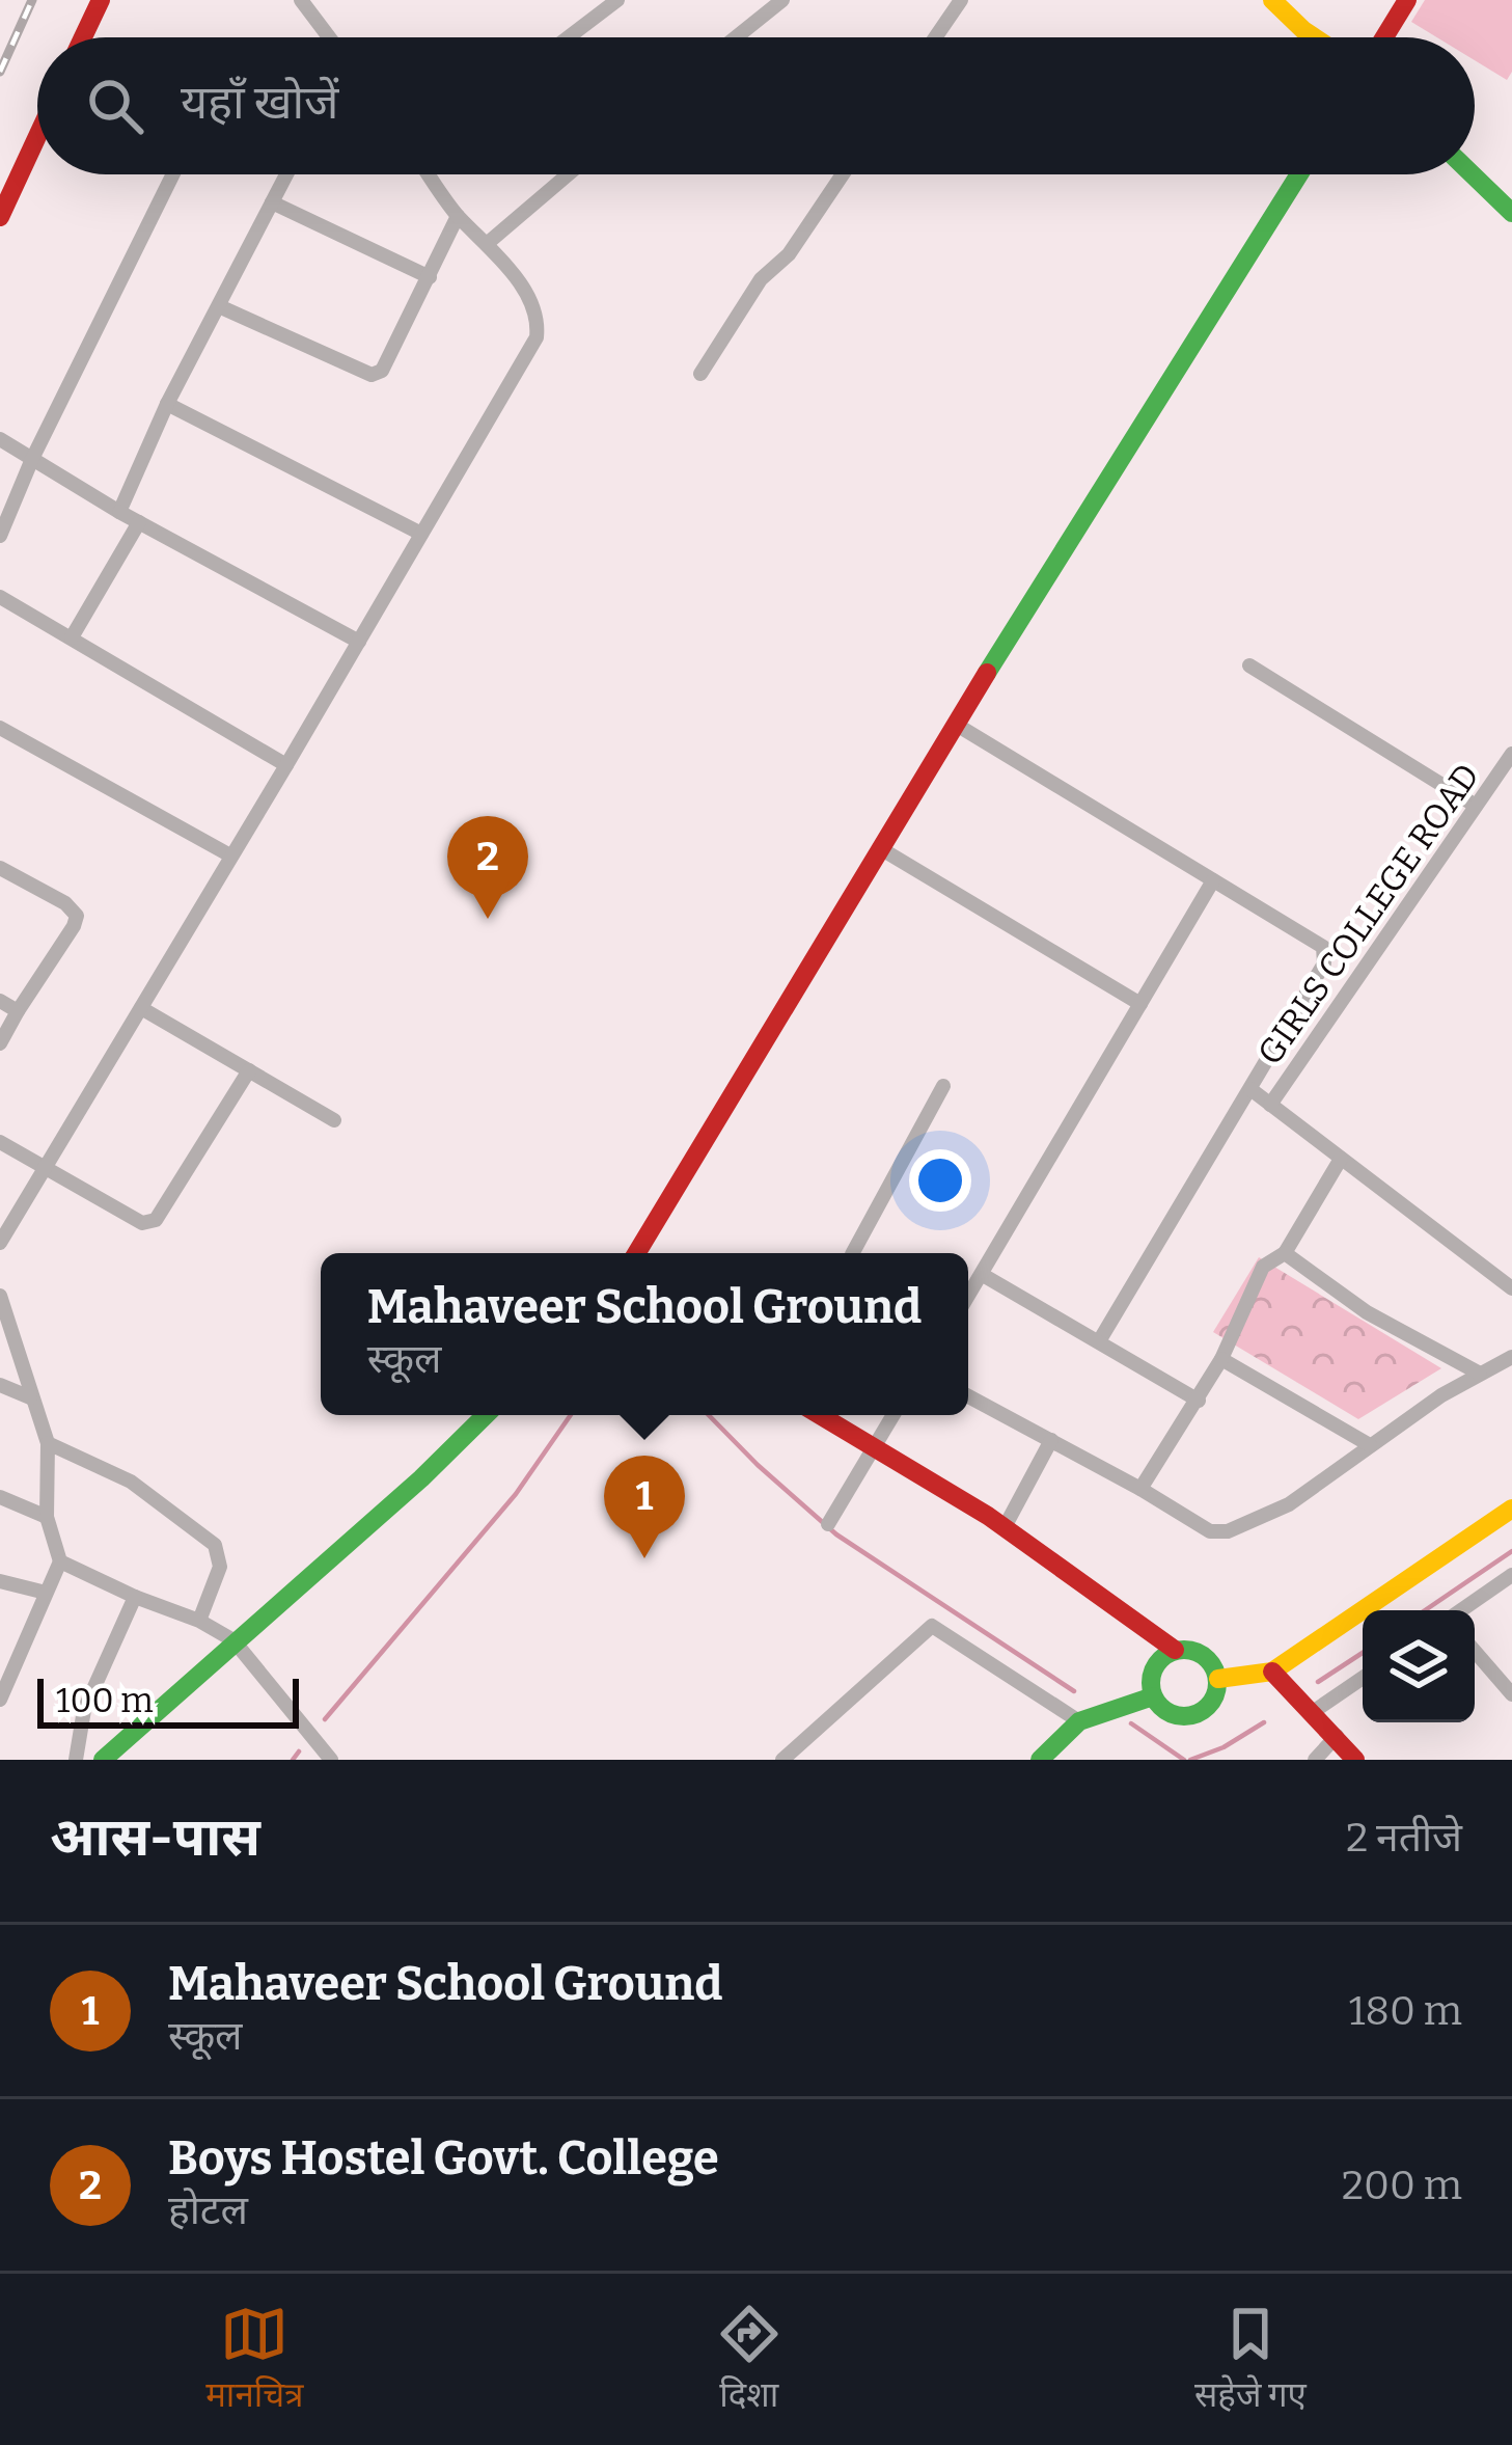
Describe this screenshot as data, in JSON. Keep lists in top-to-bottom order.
{
  "streets": {
    "street": ["GIRLS COLLEGE ROAD"]
  },
  "scale_bar": "100 m",
  "page": {
    "search": "यहाँ खोजें",
    "pins": ["2", "1"],
    "popup": ["Mahaveer School Ground", "स्कूल"],
    "scale": "100 m",
    "heading": ["आस-पास", "2 नतीजे"],
    "list": [
      {
        "mark": "1",
        "name": "Mahaveer School Ground",
        "note": "स्कूल",
        "value": "180 m"
      },
      {
        "mark": "2",
        "name": "Boys Hostel Govt. College",
        "note": "होटल",
        "value": "200 m"
      }
    ],
    "nav": ["मानचित्र", "दिशा", "सहेजे गए"]
  }
}
